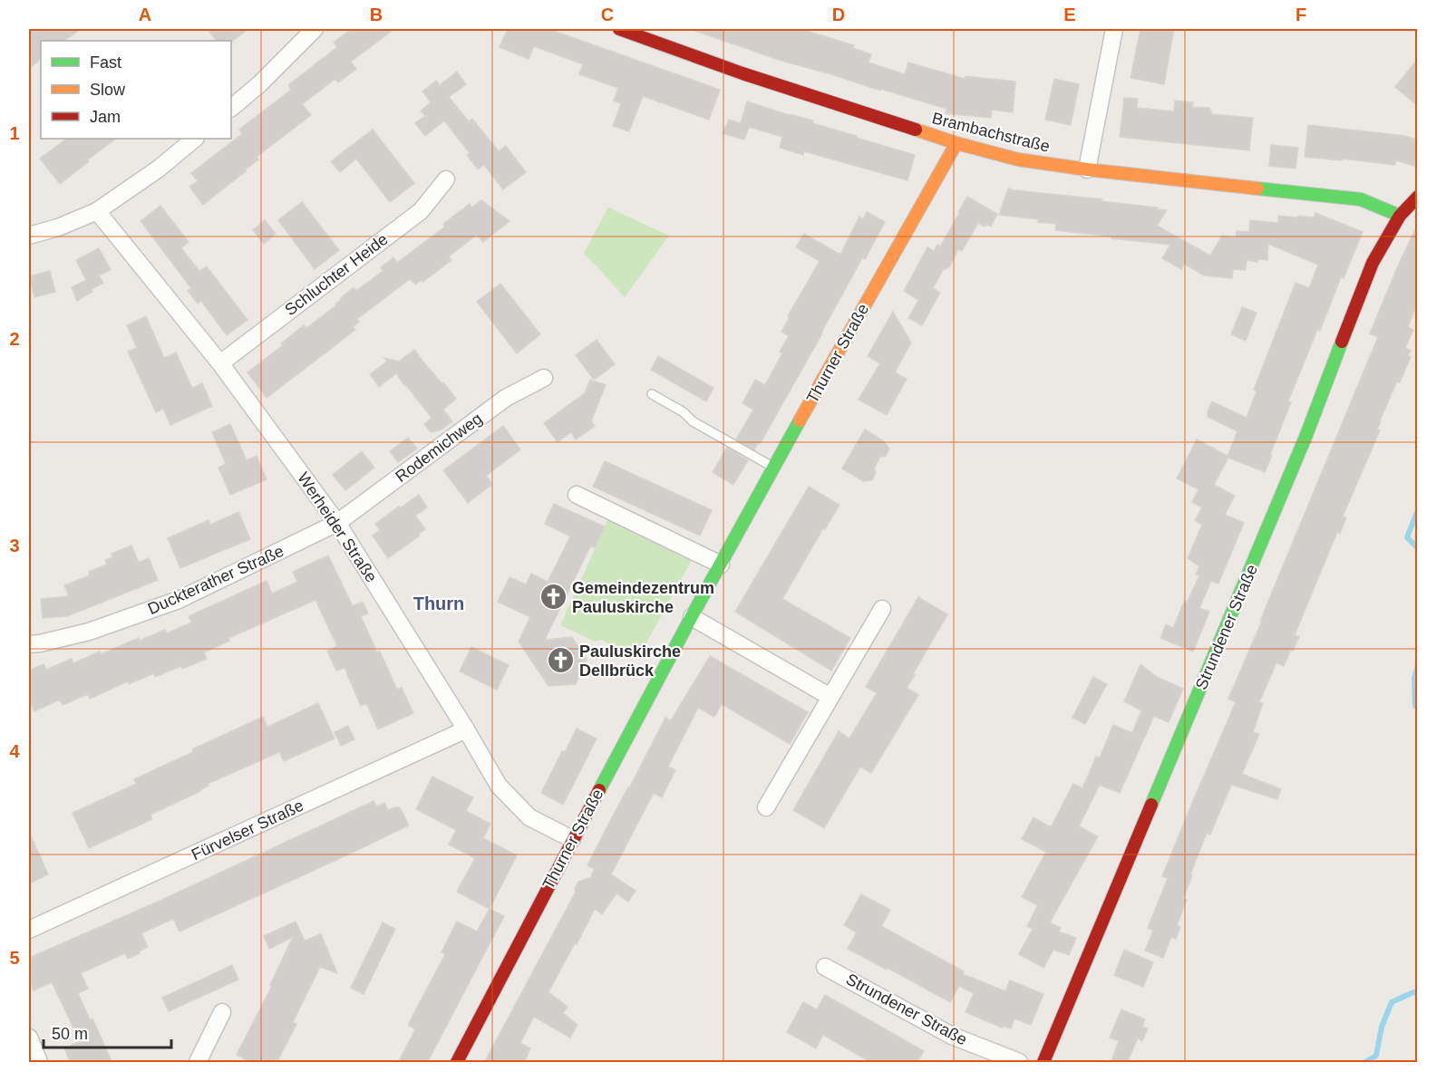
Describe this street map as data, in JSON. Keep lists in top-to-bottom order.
{
  "streets": {
    "street": [
      "Brambachstraße",
      "Schluchter Heide",
      "Thurner Straße",
      "Rodemichweg",
      "Werheider Straße",
      "Duckterather Straße",
      "Strundener Straße",
      "Fürvelser Straße"
    ]
  },
  "crossings": [
    ["Brambachstraße", "Thurner Straße"],
    ["Brambachstraße", "Strundener Straße"],
    ["Schluchter Heide", "Werheider Straße"],
    ["Thurner Straße", "Werheider Straße"],
    ["Rodemichweg", "Werheider Straße"],
    ["Rodemichweg", "Duckterather Straße"],
    ["Werheider Straße", "Duckterather Straße"],
    ["Werheider Straße", "Fürvelser Straße"]
  ],
  "districts": ["Thurn"],
  "places": {
    "church": ["Gemeindezentrum Pauluskirche", "Pauluskirche Dellbrück"]
  },
  "legend": ["Fast", "Slow", "Jam"],
  "scale_bar": "50 m",
  "grid": {
    "columns": [
      "A",
      "B",
      "C",
      "D",
      "E",
      "F"
    ],
    "rows": [
      "1",
      "2",
      "3",
      "4",
      "5"
    ]
  }
}
